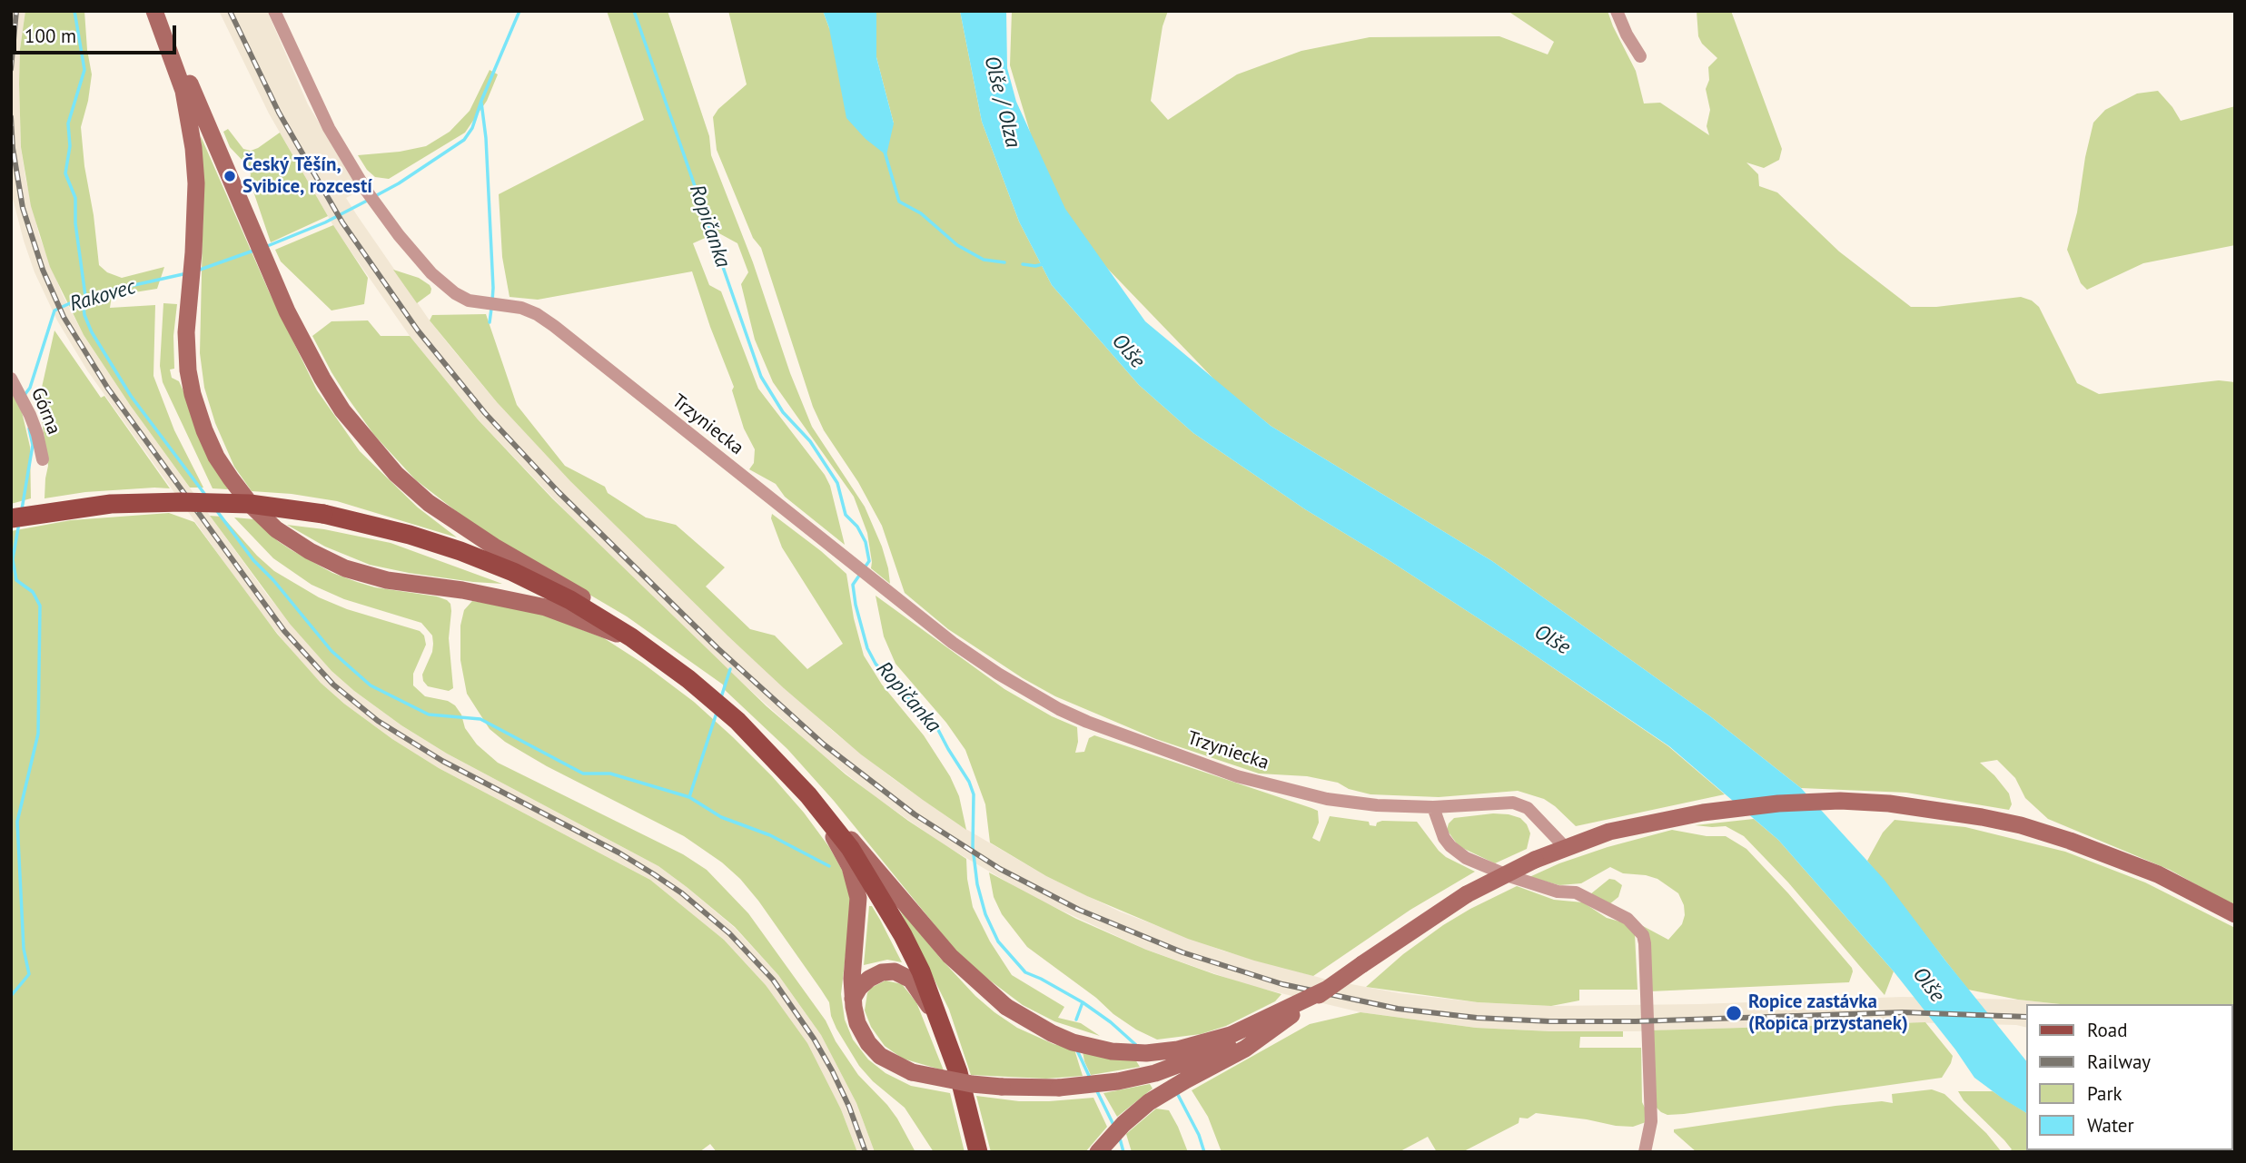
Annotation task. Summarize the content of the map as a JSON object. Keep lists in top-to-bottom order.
{
  "streets": {
    "street": ["Górna", "Trzyniecka"]
  },
  "water": [
    "Olše / Olza",
    "Ropičanka",
    "Rakovec",
    "Olše"
  ],
  "places": ["Český Těšín, Svibice, rozcestí", "Ropice zastávka (Ropica przystanek)"],
  "legend": [
    "Road",
    "Railway",
    "Park",
    "Water"
  ],
  "scale_bar": "100 m"
}
